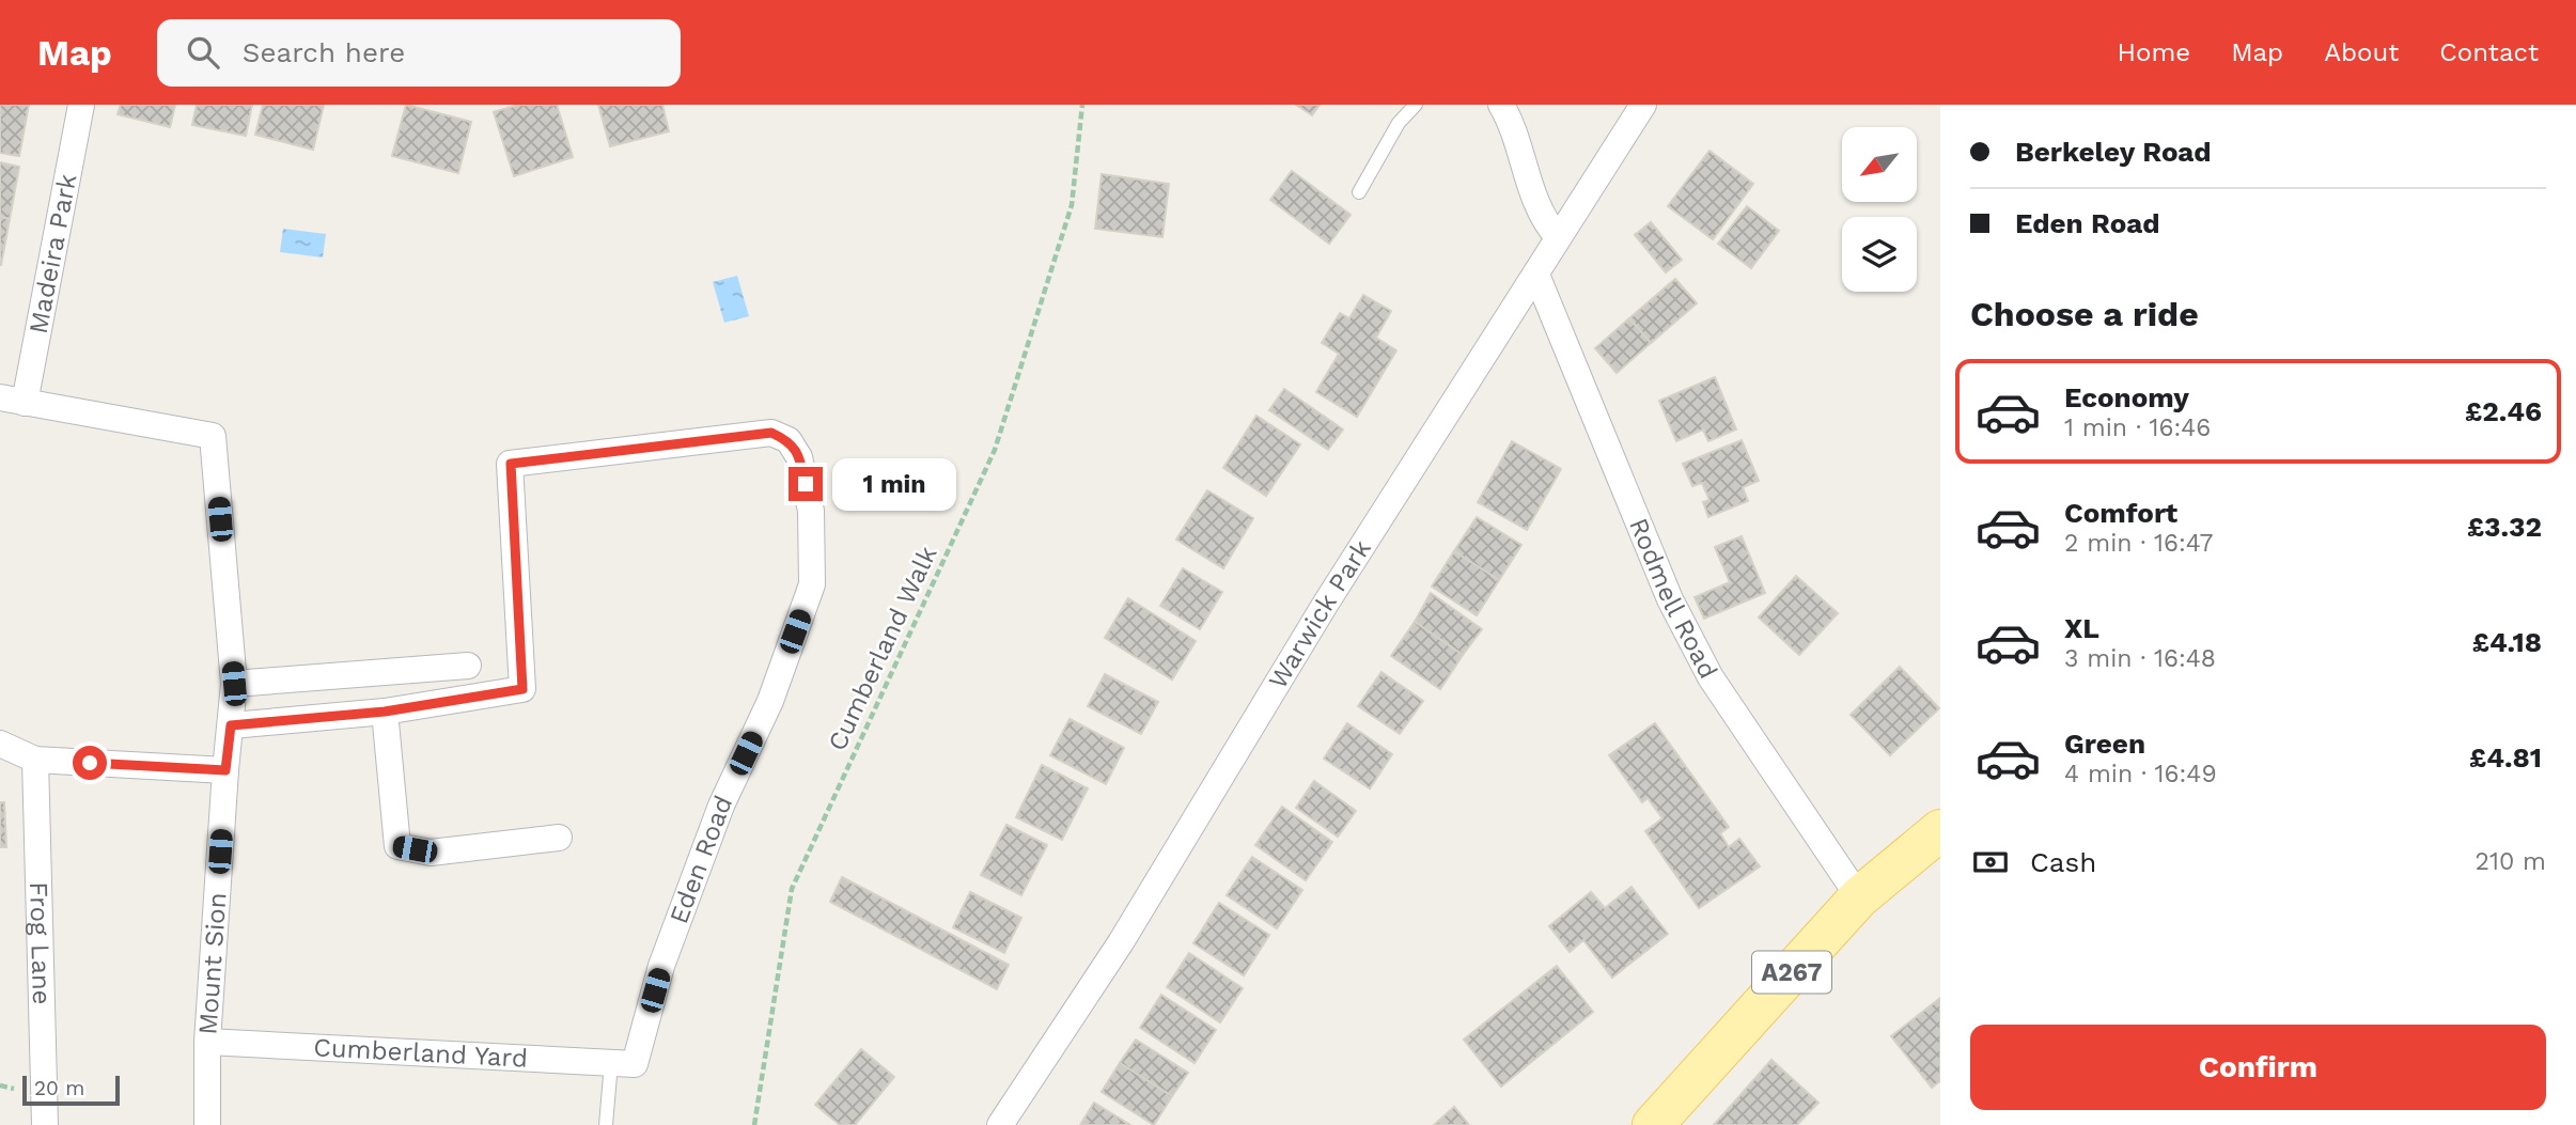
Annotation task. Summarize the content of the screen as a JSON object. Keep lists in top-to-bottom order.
{
  "streets": {
    "main road": ["A267"],
    "street": [
      "Madeira Park",
      "Rodmell Road",
      "Warwick Park",
      "Eden Road",
      "Frog Lane",
      "Mount Sion",
      "Cumberland Yard"
    ],
    "path": ["Cumberland Walk"]
  },
  "crossings": [
    ["Madeira Park", "Mount Sion"],
    ["Rodmell Road", "Warwick Park"],
    ["Rodmell Road", "A267"],
    ["Eden Road", "Mount Sion"],
    ["Eden Road", "Cumberland Yard"],
    ["Mount Sion", "Cumberland Yard"]
  ],
  "scale_bar": "20 m",
  "north": "bottom left",
  "page": {
    "header": "Map",
    "search": "Search here",
    "nav": [
      "Home",
      "Map",
      "About",
      "Contact"
    ],
    "banner": ["Berkeley Road", "Eden Road"],
    "heading": "Choose a ride",
    "list": [
      {
        "name": "Economy",
        "note": "1 min · 16:46",
        "value": "£2.46"
      },
      {
        "name": "Comfort",
        "note": "2 min · 16:47",
        "value": "£3.32"
      },
      {
        "name": "XL",
        "note": "3 min · 16:48",
        "value": "£4.18"
      },
      {
        "name": "Green",
        "note": "4 min · 16:49",
        "value": "£4.81"
      }
    ],
    "bubble": "1 min",
    "pay": ["Cash", "210 m"],
    "buttons": "Confirm",
    "scale": "20 m"
  }
}
